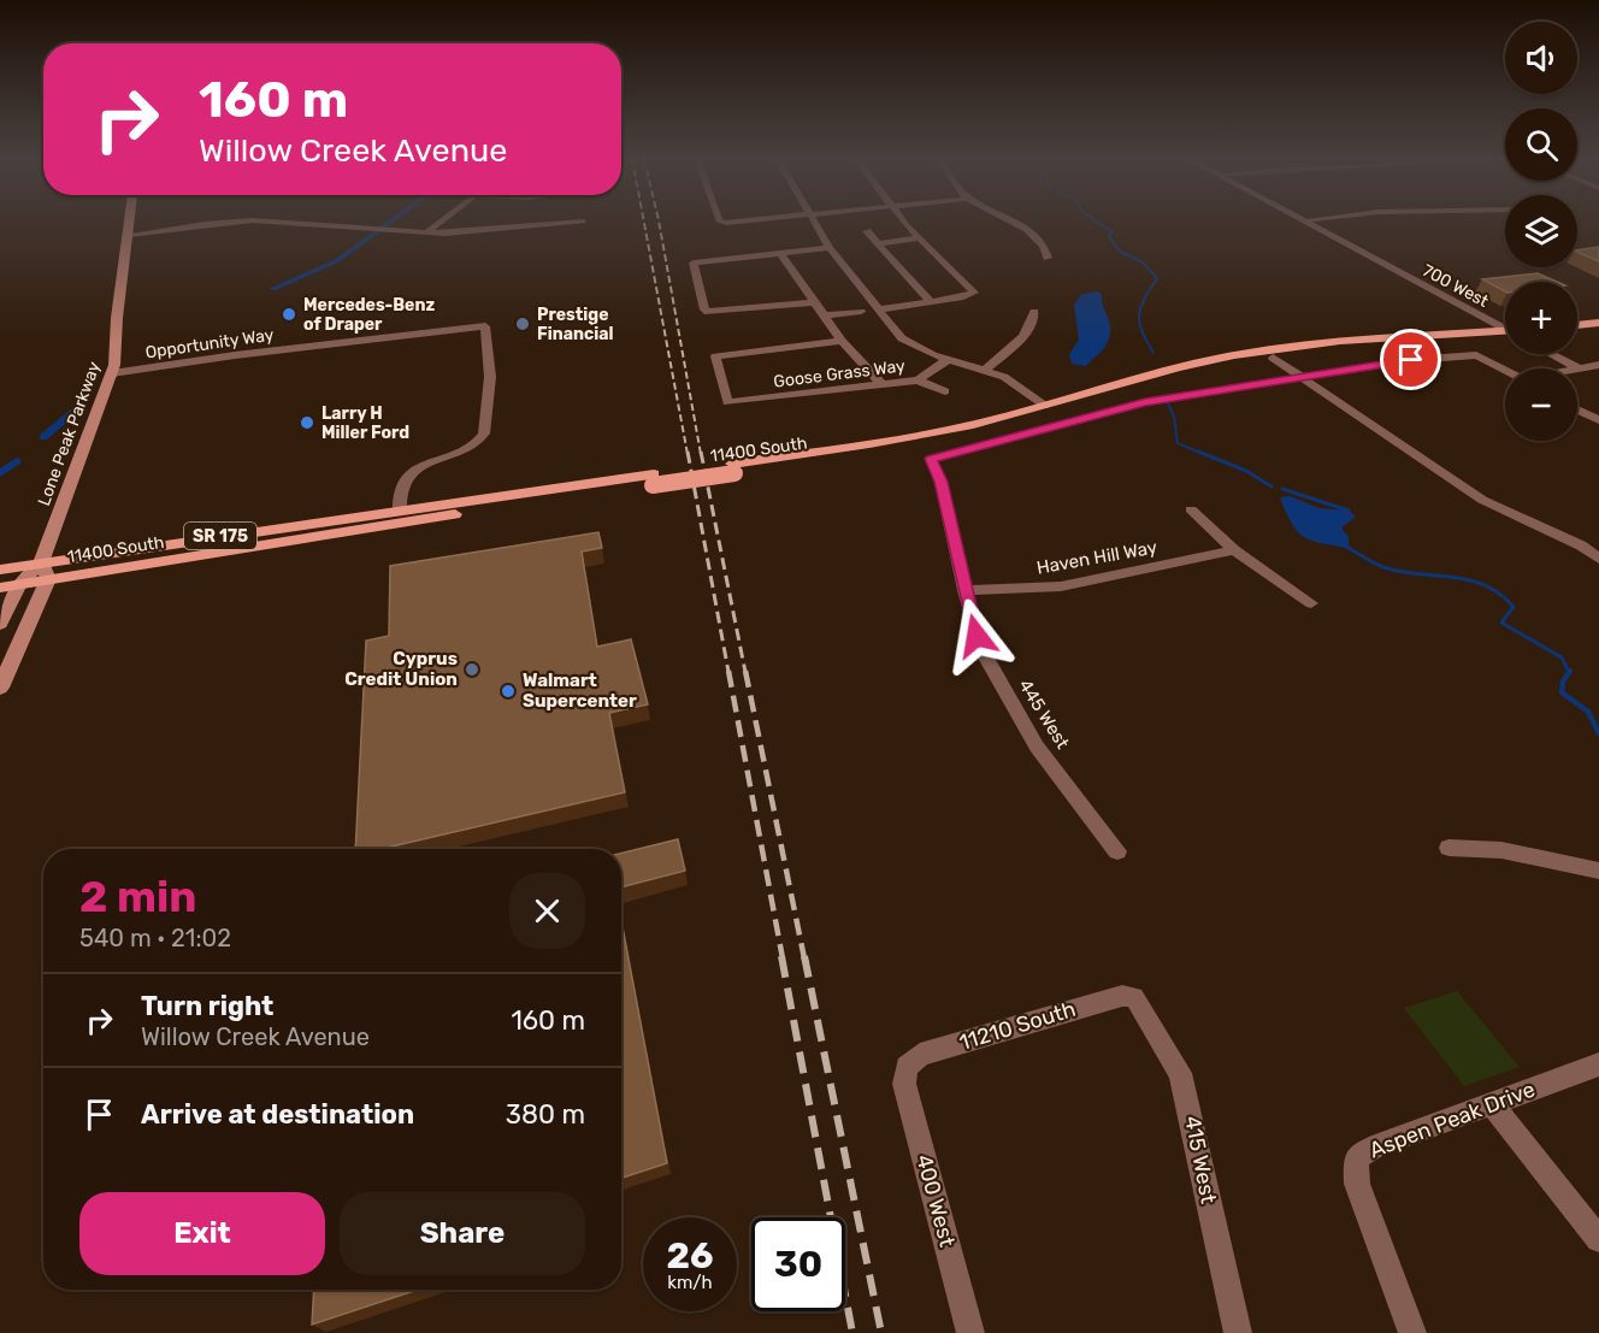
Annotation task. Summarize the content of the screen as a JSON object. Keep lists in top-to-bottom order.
{
  "streets": {
    "main road": ["Lone Peak Parkway", "11400 South", "SR 175"],
    "street": [
      "700 West",
      "Opportunity Way",
      "Goose Grass Way",
      "Haven Hill Way",
      "445 West",
      "11210 South",
      "Aspen Peak Drive",
      "415 West",
      "400 West"
    ]
  },
  "crossings": [
    ["Opportunity Way", "Lone Peak Parkway"],
    ["Opportunity Way", "11400 South"],
    ["Lone Peak Parkway", "11400 South"],
    ["Haven Hill Way", "445 West"],
    ["11210 South", "415 West"],
    ["11210 South", "400 West"]
  ],
  "places": [
    "Mercedes-Benz of Draper",
    "Prestige Financial",
    "Larry H Miller Ford",
    "Cyprus Credit Union",
    "Walmart Supercenter"
  ],
  "page": {
    "map_buttons": ["+", "−"],
    "turn": ["160 m", "Willow Creek Avenue"],
    "heading": ["2 min", "540 m · 21:02"],
    "list": [
      {
        "name": "Turn right",
        "note": "Willow Creek Avenue",
        "value": "160 m"
      },
      {
        "name": "Arrive at destination",
        "value": "380 m"
      }
    ],
    "buttons": ["Exit", "Share"],
    "speed": "26 km/h",
    "limit": "30"
  }
}
